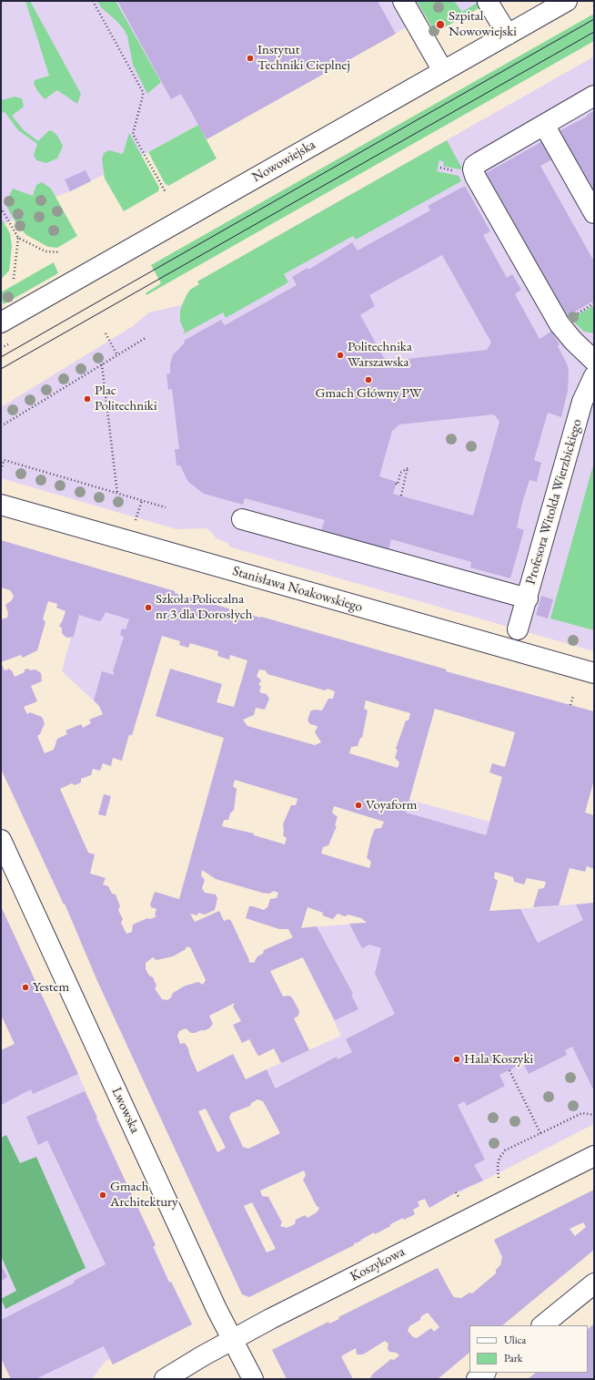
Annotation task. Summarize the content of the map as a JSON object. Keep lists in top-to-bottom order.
{
  "streets": {
    "street": [
      "Nowowiejska",
      "Profesora Witolda Wierzbickiego",
      "Stanisława Noakowskiego",
      "Lwowska",
      "Koszykowa"
    ]
  },
  "crossings": [
    ["Lwowska", "Koszykowa"]
  ],
  "places": [
    "Szpital Nowowiejski",
    "Instytut Techniki Cieplnej",
    "Politechnika Warszawska",
    "Gmach Główny PW",
    "Plac Politechniki",
    "Szkoła Policealna nr 3 dla Dorosłych",
    "Voyaform",
    "Yestem",
    "Hala Koszyki",
    "Gmach Architektury"
  ],
  "legend": ["Ulica", "Park"]
}
